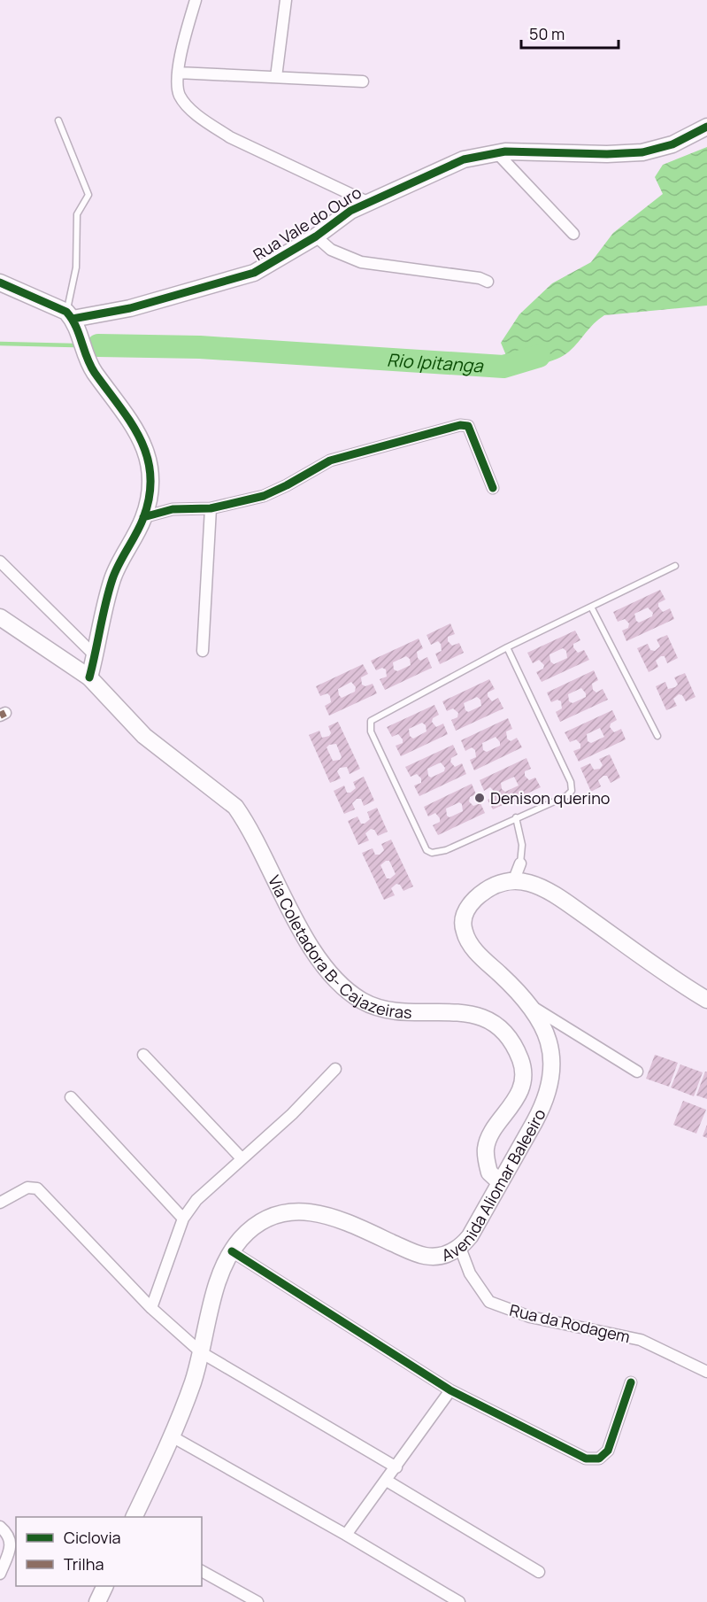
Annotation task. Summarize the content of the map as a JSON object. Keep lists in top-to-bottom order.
{
  "streets": {
    "main road": ["Rua Vale do Ouro", "Via Coletadora B- Cajazeiras", "Avenida Aliomar Baleeiro"],
    "street": ["Rua da Rodagem"]
  },
  "crossings": [
    ["Via Coletadora B- Cajazeiras", "Avenida Aliomar Baleeiro"],
    ["Avenida Aliomar Baleeiro", "Rua da Rodagem"]
  ],
  "water": ["Rio Ipitanga"],
  "places": ["Denison querino"],
  "legend": ["Ciclovia", "Trilha"],
  "scale_bar": "50 m"
}
